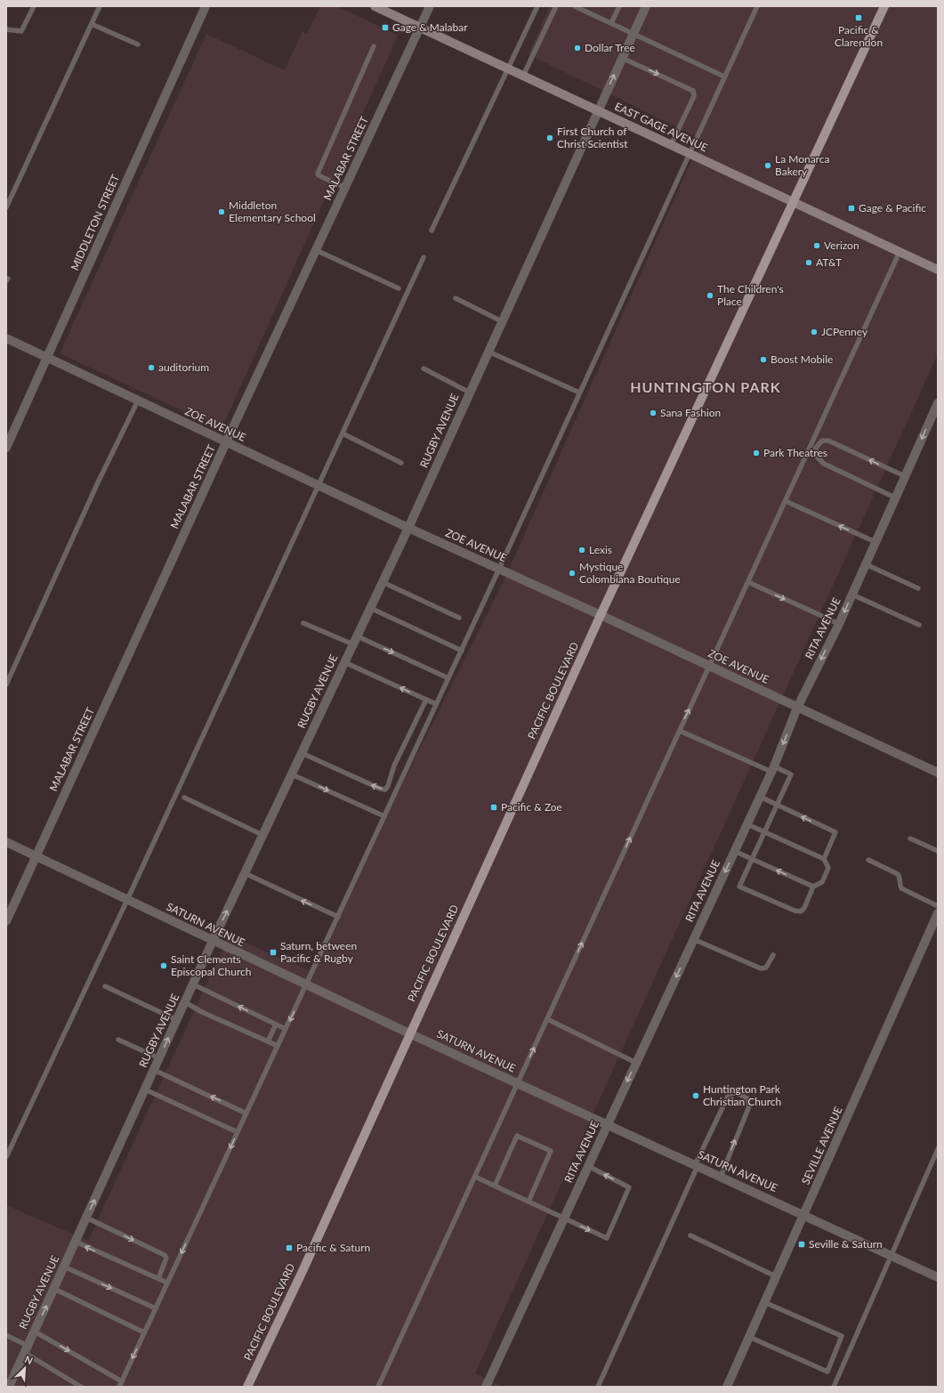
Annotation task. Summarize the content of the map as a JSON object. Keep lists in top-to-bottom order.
{
  "streets": {
    "main road": ["EAST GAGE AVENUE", "PACIFIC BOULEVARD"],
    "street": [
      "MALABAR STREET",
      "MIDDLETON STREET",
      "ZOE AVENUE",
      "RUGBY AVENUE",
      "RITA AVENUE",
      "SATURN AVENUE",
      "SEVILLE AVENUE"
    ]
  },
  "crossings": [
    ["EAST GAGE AVENUE", "MALABAR STREET"],
    ["EAST GAGE AVENUE", "RUGBY AVENUE"],
    ["EAST GAGE AVENUE", "PACIFIC BOULEVARD"],
    ["MALABAR STREET", "ZOE AVENUE"],
    ["MALABAR STREET", "SATURN AVENUE"],
    ["MIDDLETON STREET", "ZOE AVENUE"],
    ["ZOE AVENUE", "RUGBY AVENUE"],
    ["ZOE AVENUE", "RITA AVENUE"],
    ["ZOE AVENUE", "PACIFIC BOULEVARD"],
    ["RUGBY AVENUE", "SATURN AVENUE"],
    ["RITA AVENUE", "SATURN AVENUE"],
    ["PACIFIC BOULEVARD", "SATURN AVENUE"],
    ["SATURN AVENUE", "SEVILLE AVENUE"]
  ],
  "one_way": ["RITA AVENUE"],
  "districts": ["HUNTINGTON PARK"],
  "places": {
    "transit": [
      "Pacific & Clarendon",
      "Gage & Malabar",
      "Gage & Pacific",
      "Pacific & Zoe",
      "Saturn, between Pacific & Rugby",
      "Seville & Saturn",
      "Pacific & Saturn"
    ],
    "other": [
      "Dollar Tree",
      "First Church of Christ Scientist",
      "La Monarca Bakery",
      "Middleton Elementary School",
      "Verizon",
      "AT&T",
      "The Children's Place",
      "JCPenney",
      "Boost Mobile",
      "auditorium",
      "Sana Fashion",
      "Park Theatres",
      "Lexis",
      "Mystique Colombiana Boutique",
      "Saint Clements Episcopal Church",
      "Huntington Park Christian Church"
    ]
  },
  "north": "top right"
}
